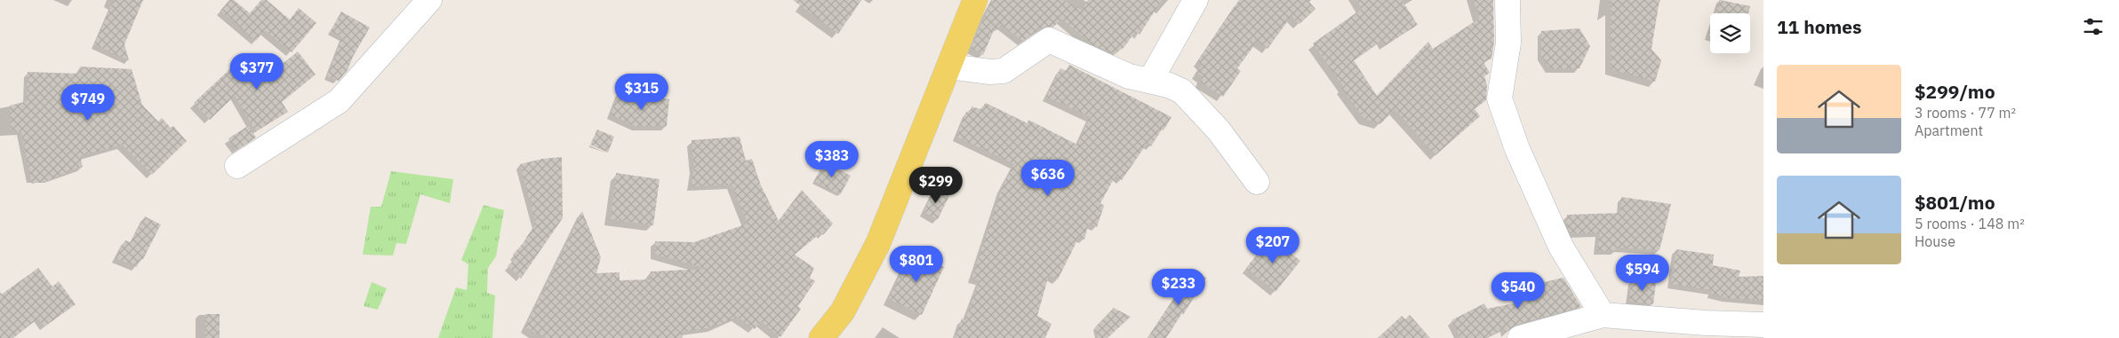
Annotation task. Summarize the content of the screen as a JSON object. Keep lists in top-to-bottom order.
{
  "page": {
    "heading": "11 homes",
    "price": [
      "$377",
      "$315",
      "$749",
      "$383",
      "$636",
      "$299",
      "$207",
      "$801",
      "$594",
      "$233",
      "$540"
    ],
    "list": [
      {
        "name": "$299/mo",
        "note": "3 rooms · 77 m² · Apartment"
      },
      {
        "name": "$801/mo",
        "note": "5 rooms · 148 m² · House"
      }
    ]
  }
}
